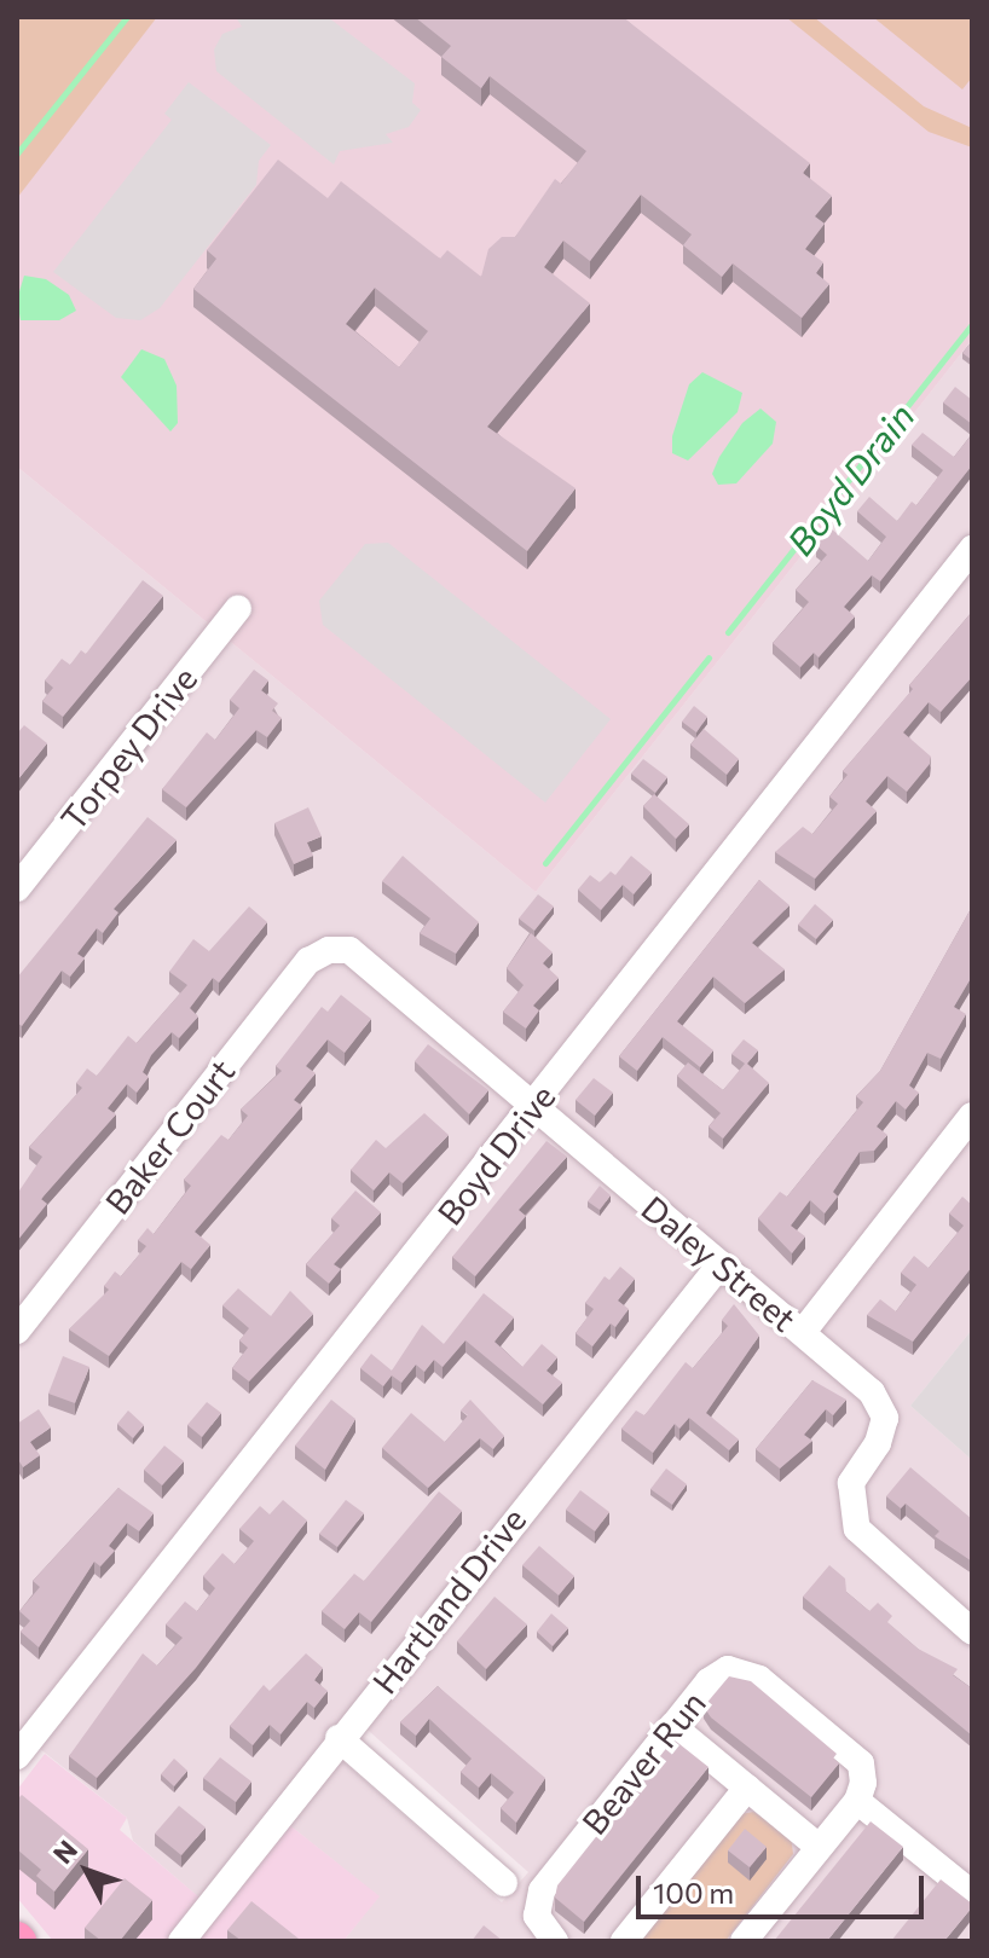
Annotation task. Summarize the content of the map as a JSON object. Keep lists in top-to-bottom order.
{
  "streets": {
    "street": [
      "Torpey Drive",
      "Baker Court",
      "Boyd Drive",
      "Daley Street",
      "Hartland Drive",
      "Beaver Run"
    ]
  },
  "crossings": [
    ["Baker Court", "Daley Street"],
    ["Boyd Drive", "Daley Street"],
    ["Daley Street", "Hartland Drive"]
  ],
  "water": ["Boyd Drain"],
  "scale_bar": "100 m",
  "north": "top left"
}
